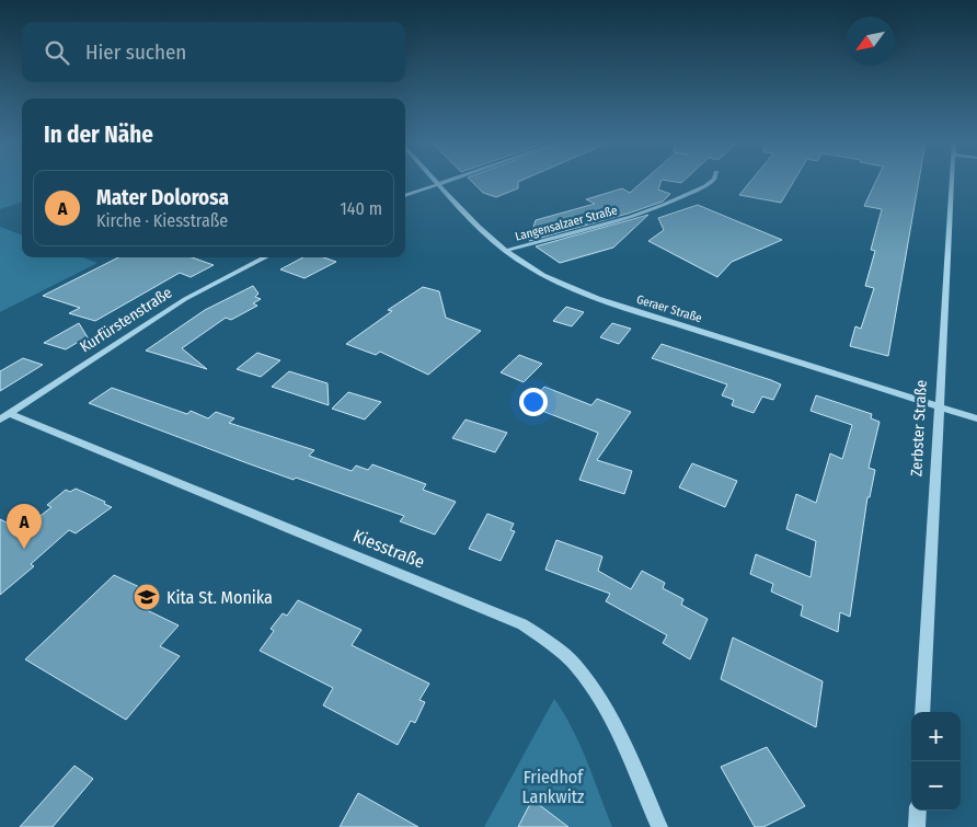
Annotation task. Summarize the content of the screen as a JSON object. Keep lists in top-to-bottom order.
{
  "streets": {
    "street": [
      "Langensalzaer Straße",
      "Geraer Straße",
      "Kurfürstenstraße",
      "Zerbster Straße",
      "Kiesstraße"
    ]
  },
  "crossings": [
    ["Langensalzaer Straße", "Geraer Straße"],
    ["Geraer Straße", "Zerbster Straße"],
    ["Kurfürstenstraße", "Kiesstraße"]
  ],
  "parks": ["Friedhof Lankwitz"],
  "places": {
    "school or university": ["Kita St. Monika"]
  },
  "north": "bottom left",
  "page": {
    "search": "Hier suchen",
    "heading": "In der Nähe",
    "list": [
      {
        "mark": "A",
        "name": "Mater Dolorosa",
        "note": "Kirche · Kiesstraße",
        "value": "140 m"
      }
    ],
    "pins": "A",
    "map_buttons": ["+", "−"]
  }
}
